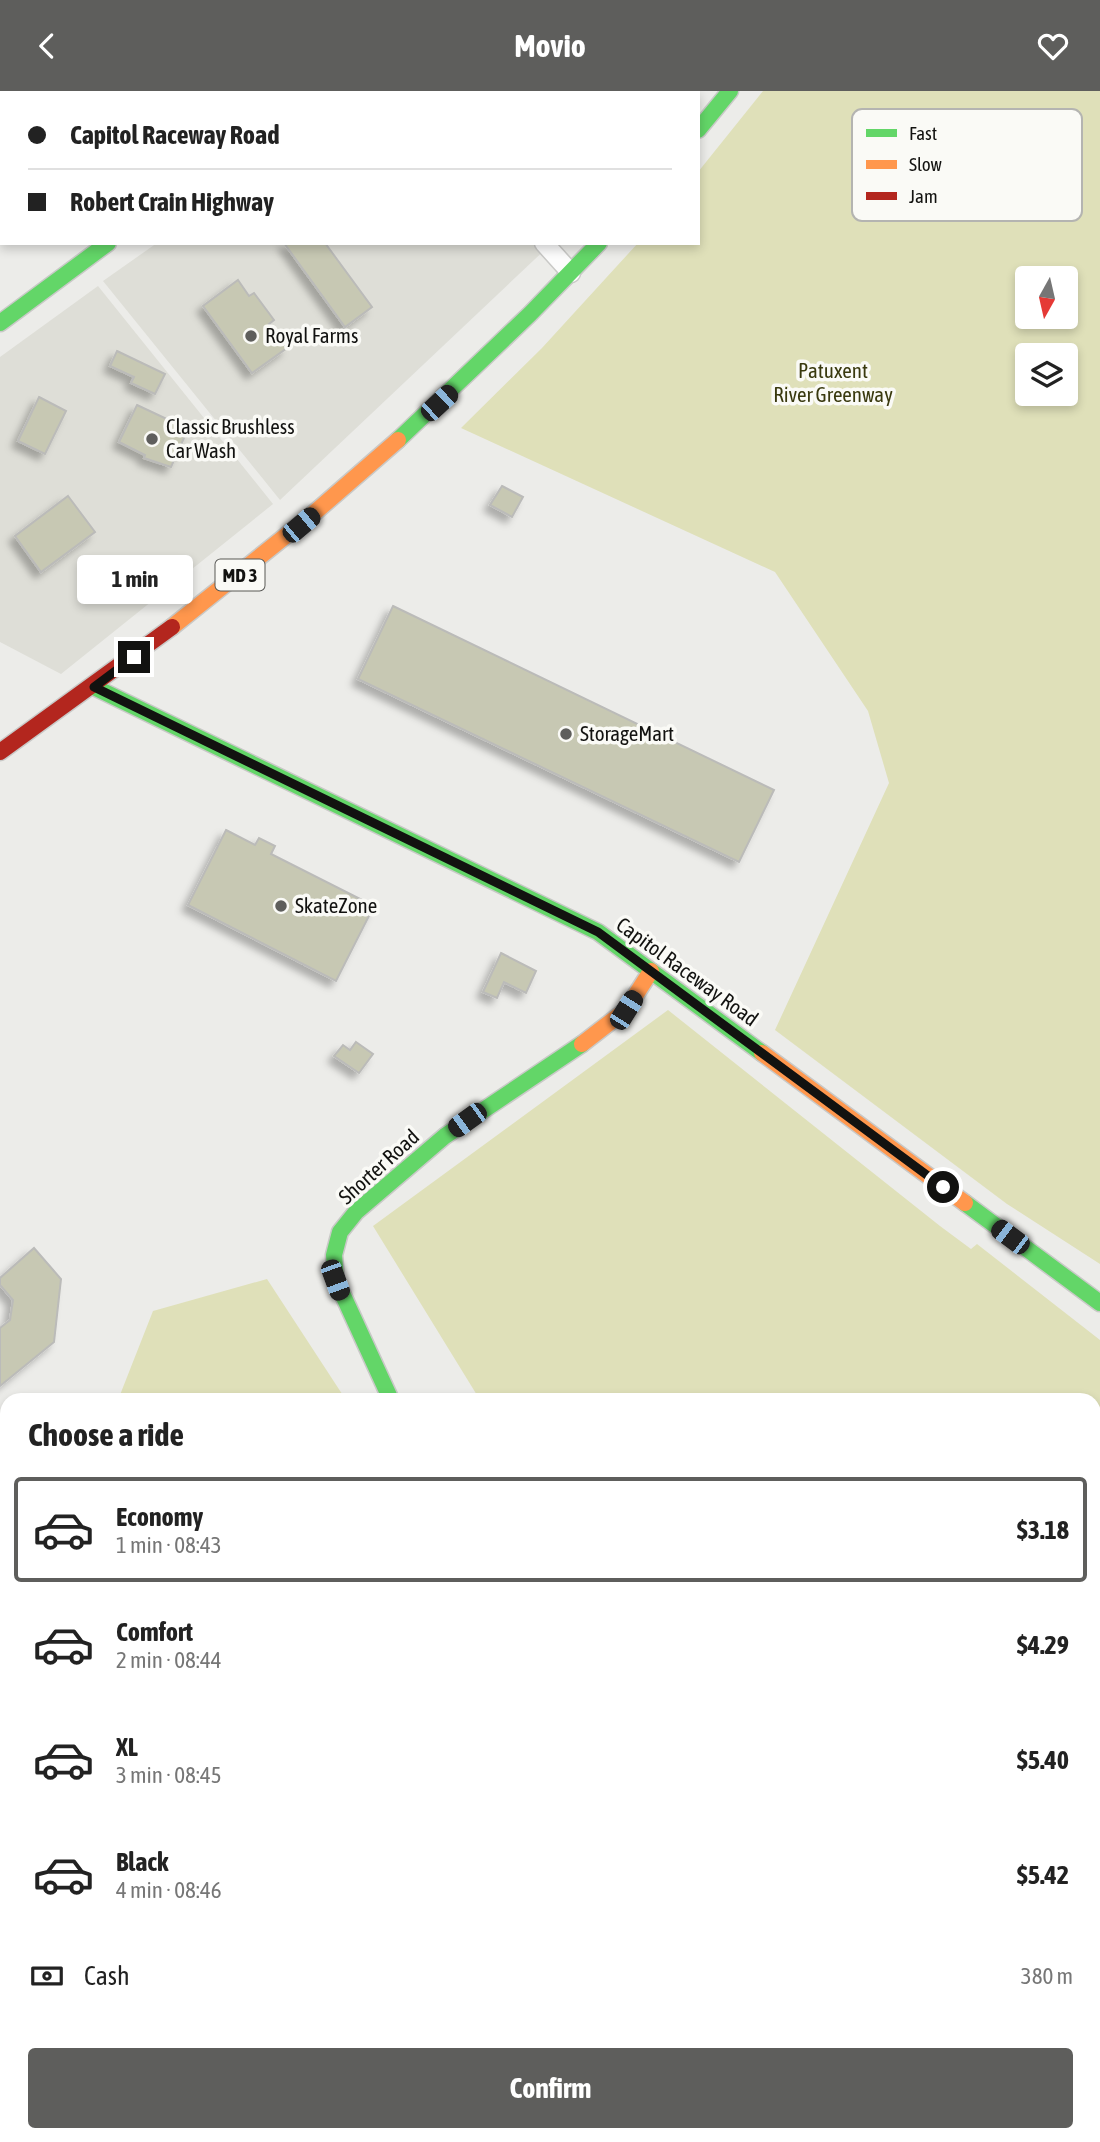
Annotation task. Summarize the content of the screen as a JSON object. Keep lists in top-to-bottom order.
{
  "streets": {
    "main road": ["MD 3", "Capitol Raceway Road", "Shorter Road"]
  },
  "crossings": [
    ["MD 3", "Capitol Raceway Road"],
    ["Capitol Raceway Road", "Shorter Road"]
  ],
  "parks": ["Patuxent River Greenway"],
  "places": [
    "Royal Farms",
    "Classic Brushless Car Wash",
    "StorageMart",
    "SkateZone"
  ],
  "legend": ["Fast", "Slow", "Jam"],
  "north": "bottom",
  "page": {
    "header": "Movio",
    "banner": ["Capitol Raceway Road", "Robert Crain Highway"],
    "bubble": "1 min",
    "heading": "Choose a ride",
    "list": [
      {
        "name": "Economy",
        "note": "1 min · 08:43",
        "value": "$3.18"
      },
      {
        "name": "Comfort",
        "note": "2 min · 08:44",
        "value": "$4.29"
      },
      {
        "name": "XL",
        "note": "3 min · 08:45",
        "value": "$5.40"
      },
      {
        "name": "Black",
        "note": "4 min · 08:46",
        "value": "$5.42"
      }
    ],
    "pay": ["Cash", "380 m"],
    "buttons": "Confirm"
  }
}
